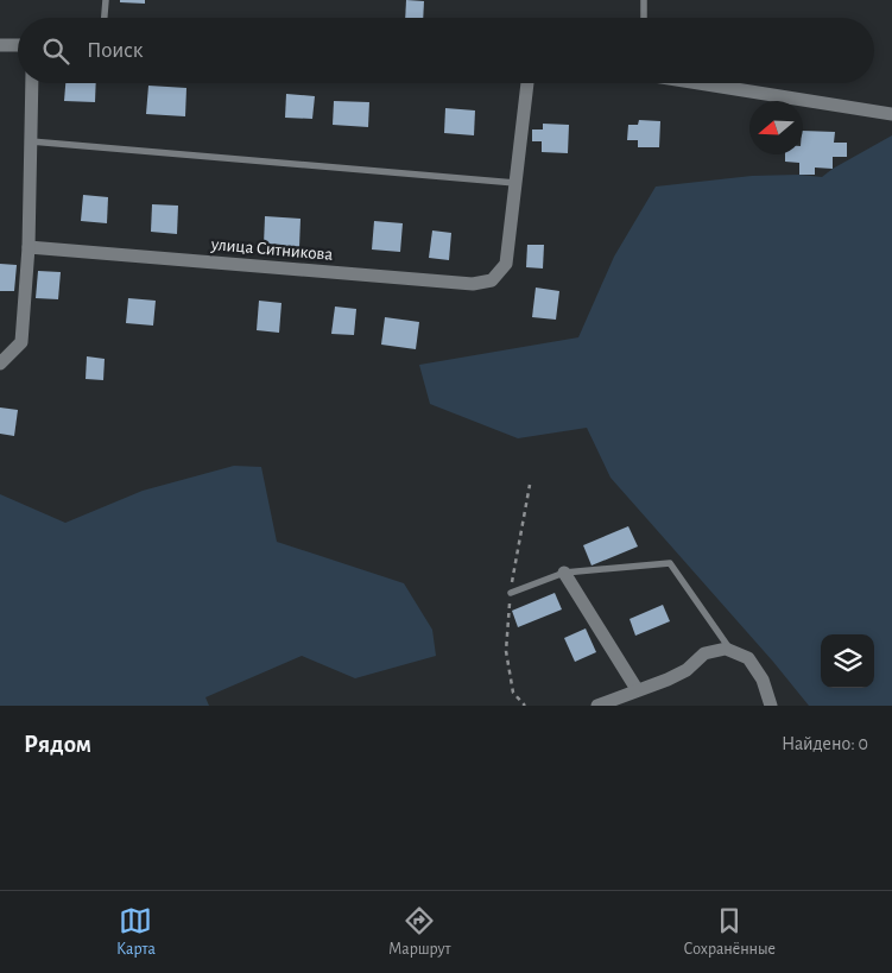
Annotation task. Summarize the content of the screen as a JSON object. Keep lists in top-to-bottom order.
{
  "streets": {
    "street": ["улица Ситникова"]
  },
  "north": "left",
  "page": {
    "search": "Поиск",
    "heading": ["Рядом", "Найдено: 0"],
    "nav": ["Карта", "Маршрут", "Сохранённые"]
  }
}
